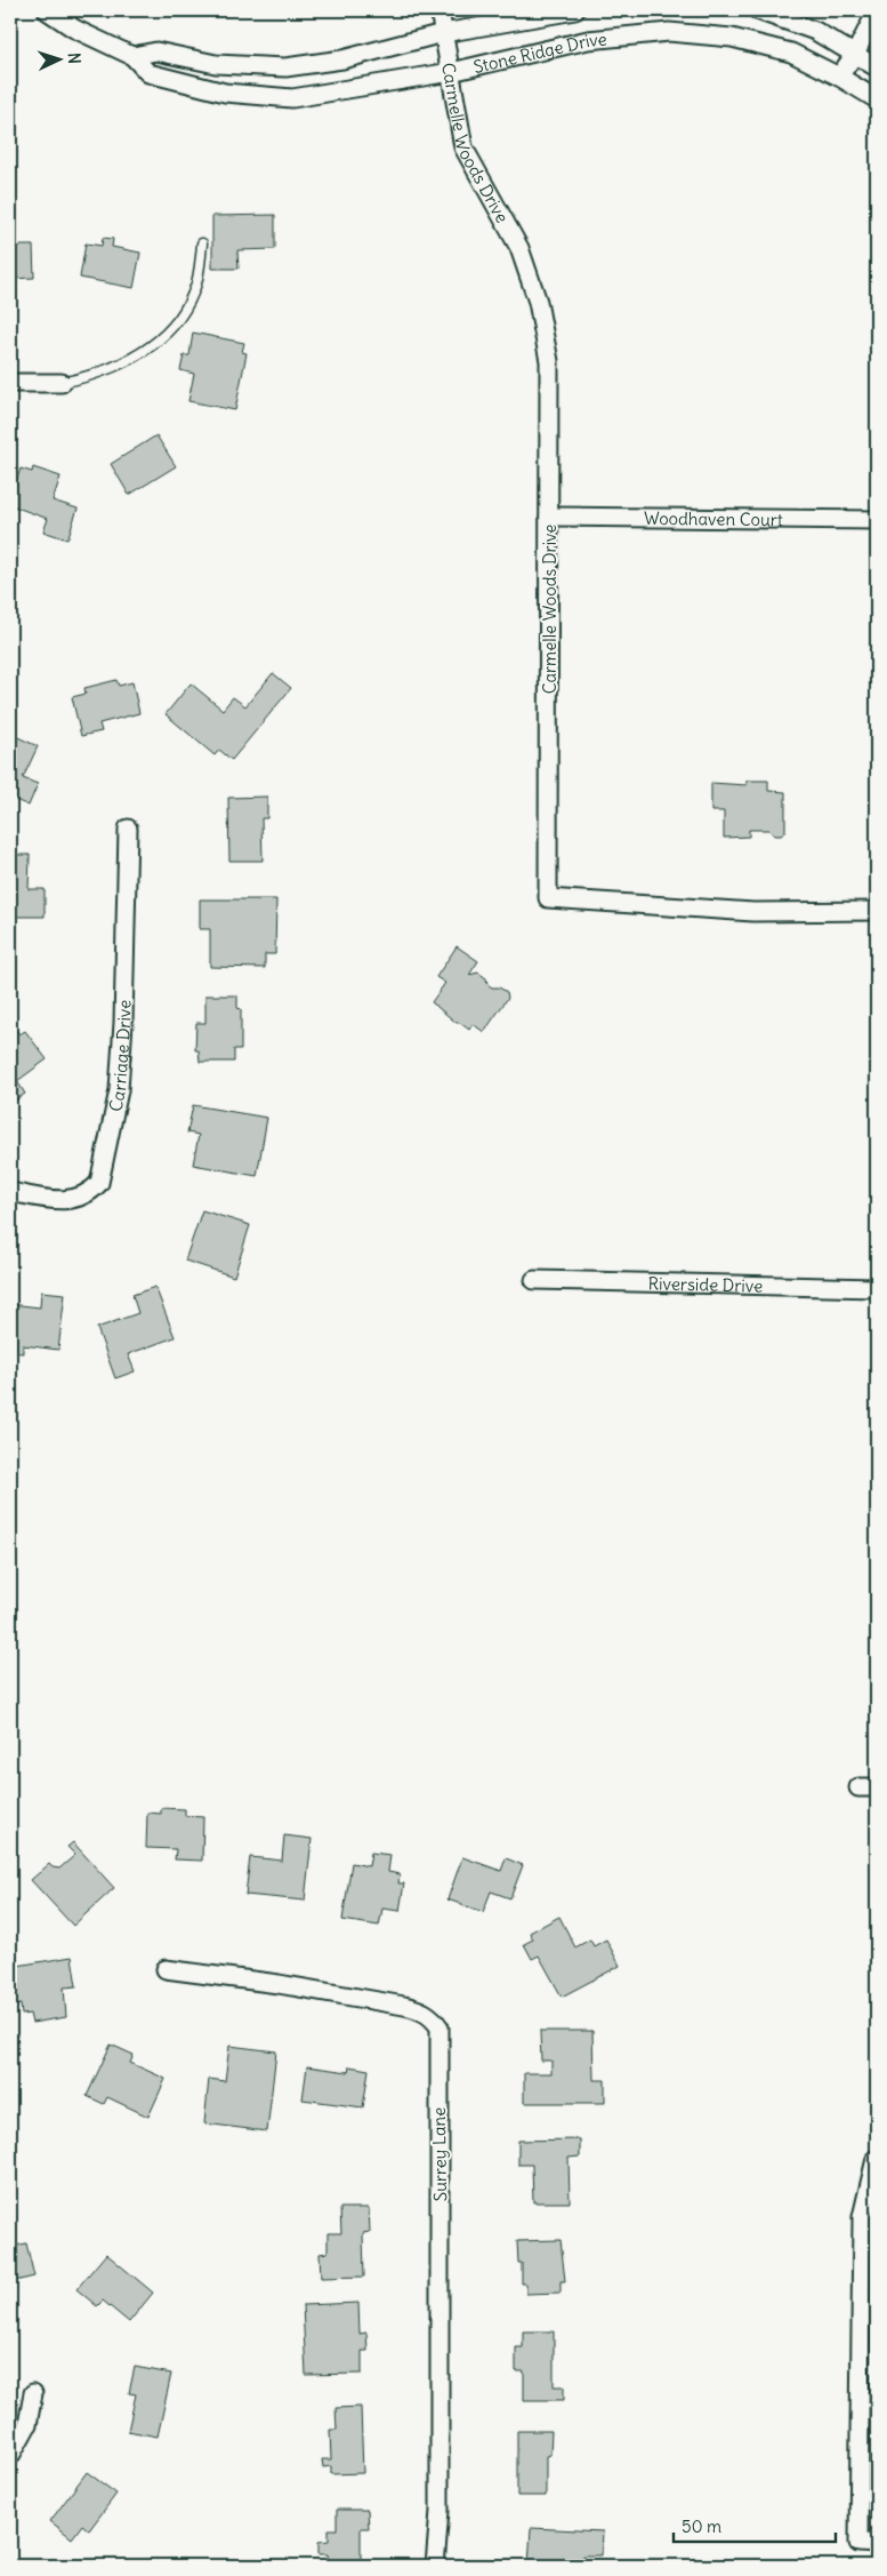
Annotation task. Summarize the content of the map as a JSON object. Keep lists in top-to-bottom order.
{
  "streets": {
    "street": [
      "Stone Ridge Drive",
      "Carmelle Woods Drive",
      "Woodhaven Court",
      "Carriage Drive",
      "Riverside Drive",
      "Surrey Lane"
    ]
  },
  "crossings": [
    ["Stone Ridge Drive", "Carmelle Woods Drive"],
    ["Carmelle Woods Drive", "Woodhaven Court"]
  ],
  "scale_bar": "50 m",
  "north": "right"
}
